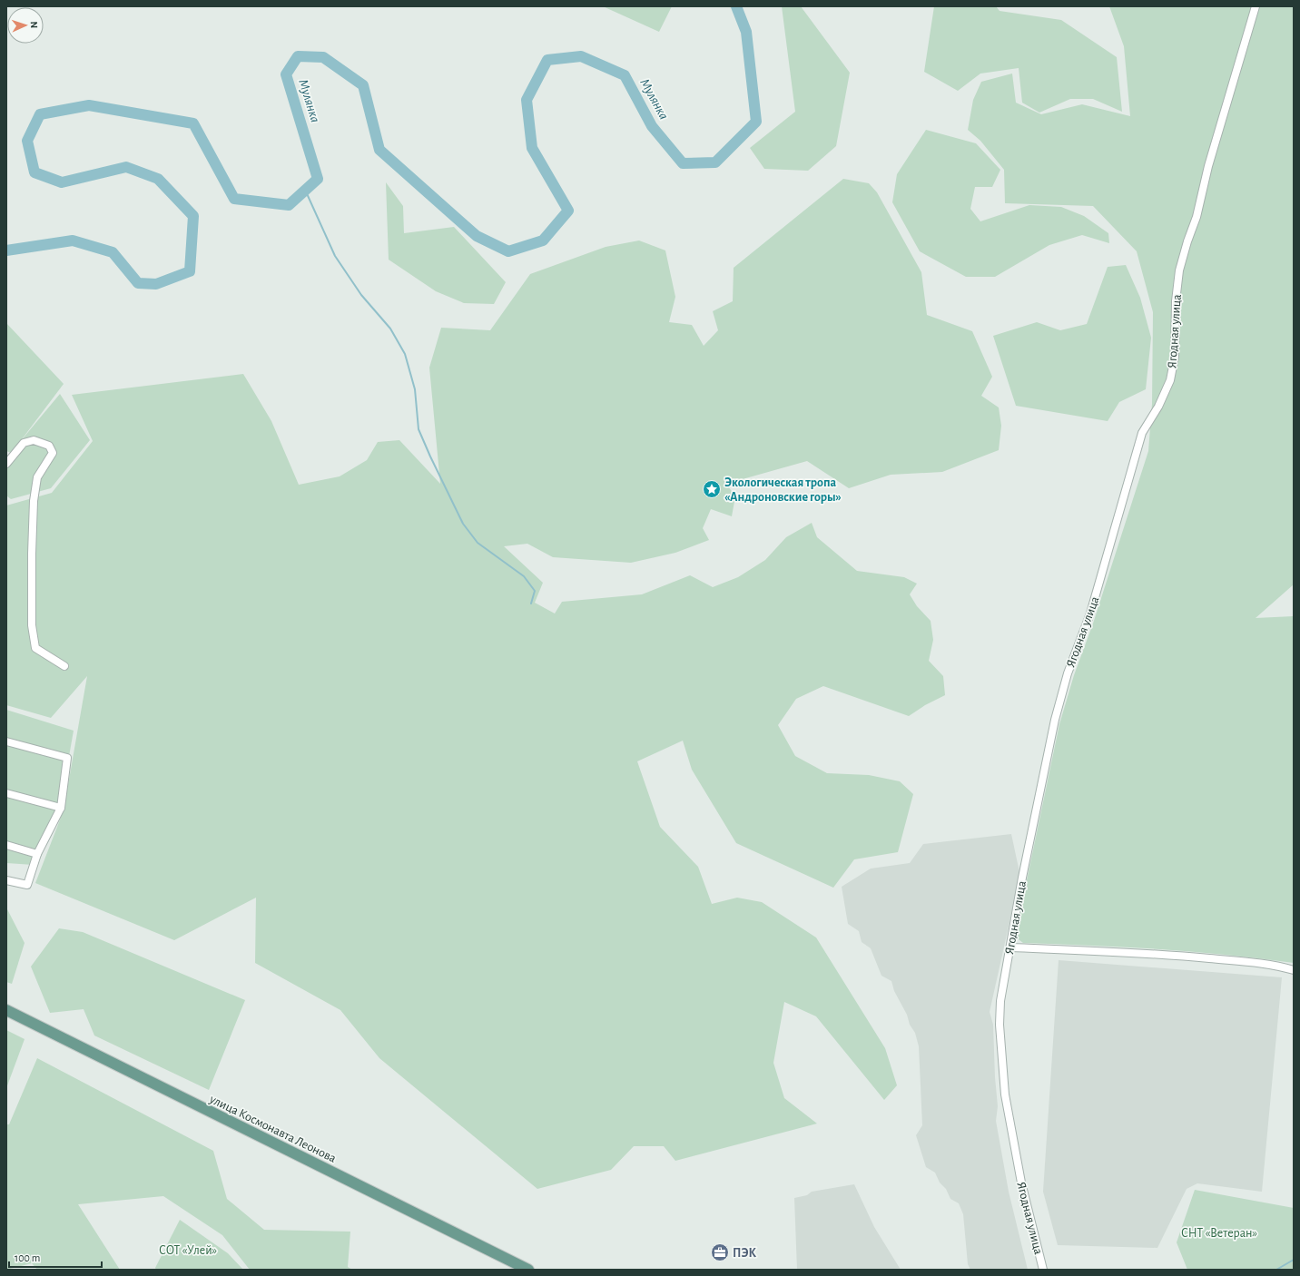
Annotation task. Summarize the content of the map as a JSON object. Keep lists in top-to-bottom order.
{
  "streets": {
    "main road": ["улица Космонавта Леонова"],
    "street": ["Ягодная улица"]
  },
  "water": ["Мулянка"],
  "parks": ["СНТ «Ветеран»", "СОТ «Улей»"],
  "places": {
    "place": ["Экологическая тропа «Андроновские горы»"],
    "office": ["ПЭК"]
  },
  "scale_bar": "100 m",
  "north": "right"
}
